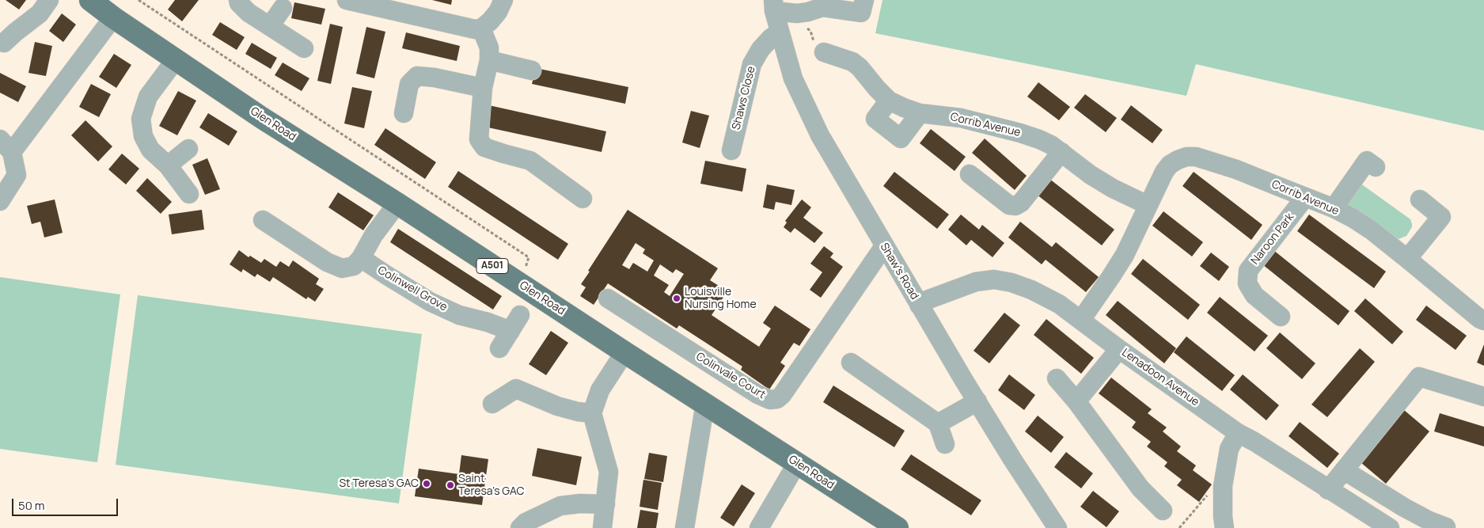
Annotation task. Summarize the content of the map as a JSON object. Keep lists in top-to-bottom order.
{
  "streets": {
    "main road": ["Glen Road", "A501"],
    "street": [
      "Shaws Close",
      "Corrib Avenue",
      "Naroon Park",
      "Shaw's Road",
      "Colinwell Grove",
      "Colinvale Court",
      "Lenadoon Avenue"
    ]
  },
  "crossings": [
    ["Shaws Close", "Shaw's Road"],
    ["Corrib Avenue", "Naroon Park"],
    ["Corrib Avenue", "Lenadoon Avenue"],
    ["Shaw's Road", "Colinvale Court"],
    ["Shaw's Road", "Lenadoon Avenue"]
  ],
  "places": ["Louisville Nursing Home", "St Teresa's GAC", "Saint Teresa's GAC"],
  "scale_bar": "50 m"
}
